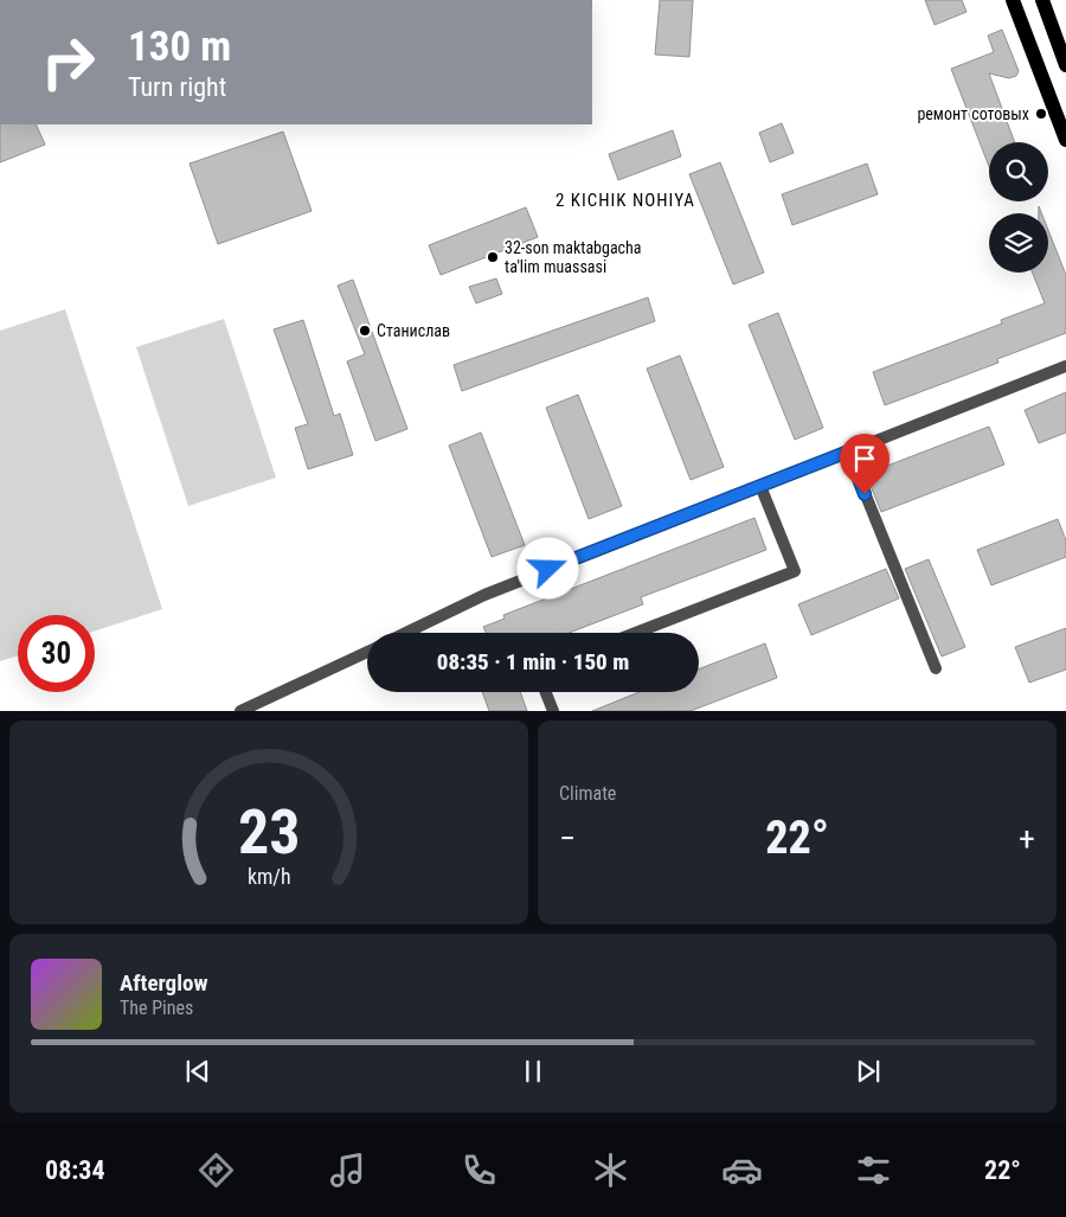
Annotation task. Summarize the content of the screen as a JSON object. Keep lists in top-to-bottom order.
{
  "districts": ["2 KICHIK NOHIYA"],
  "places": ["ремонт сотовых", "32-son maktabgacha ta'lim muassasi", "Станислав"],
  "page": {
    "turn": ["130 m", "Turn right"],
    "limit": "30",
    "trip": "08:35 · 1 min · 150 m",
    "tile": "Climate",
    "heat": ["−", "22°", "+"],
    "song": ["Afterglow", "The Pines"],
    "tabs": ["08:34", "22°"],
    "gauge": ["23", "km/h"]
  }
}
